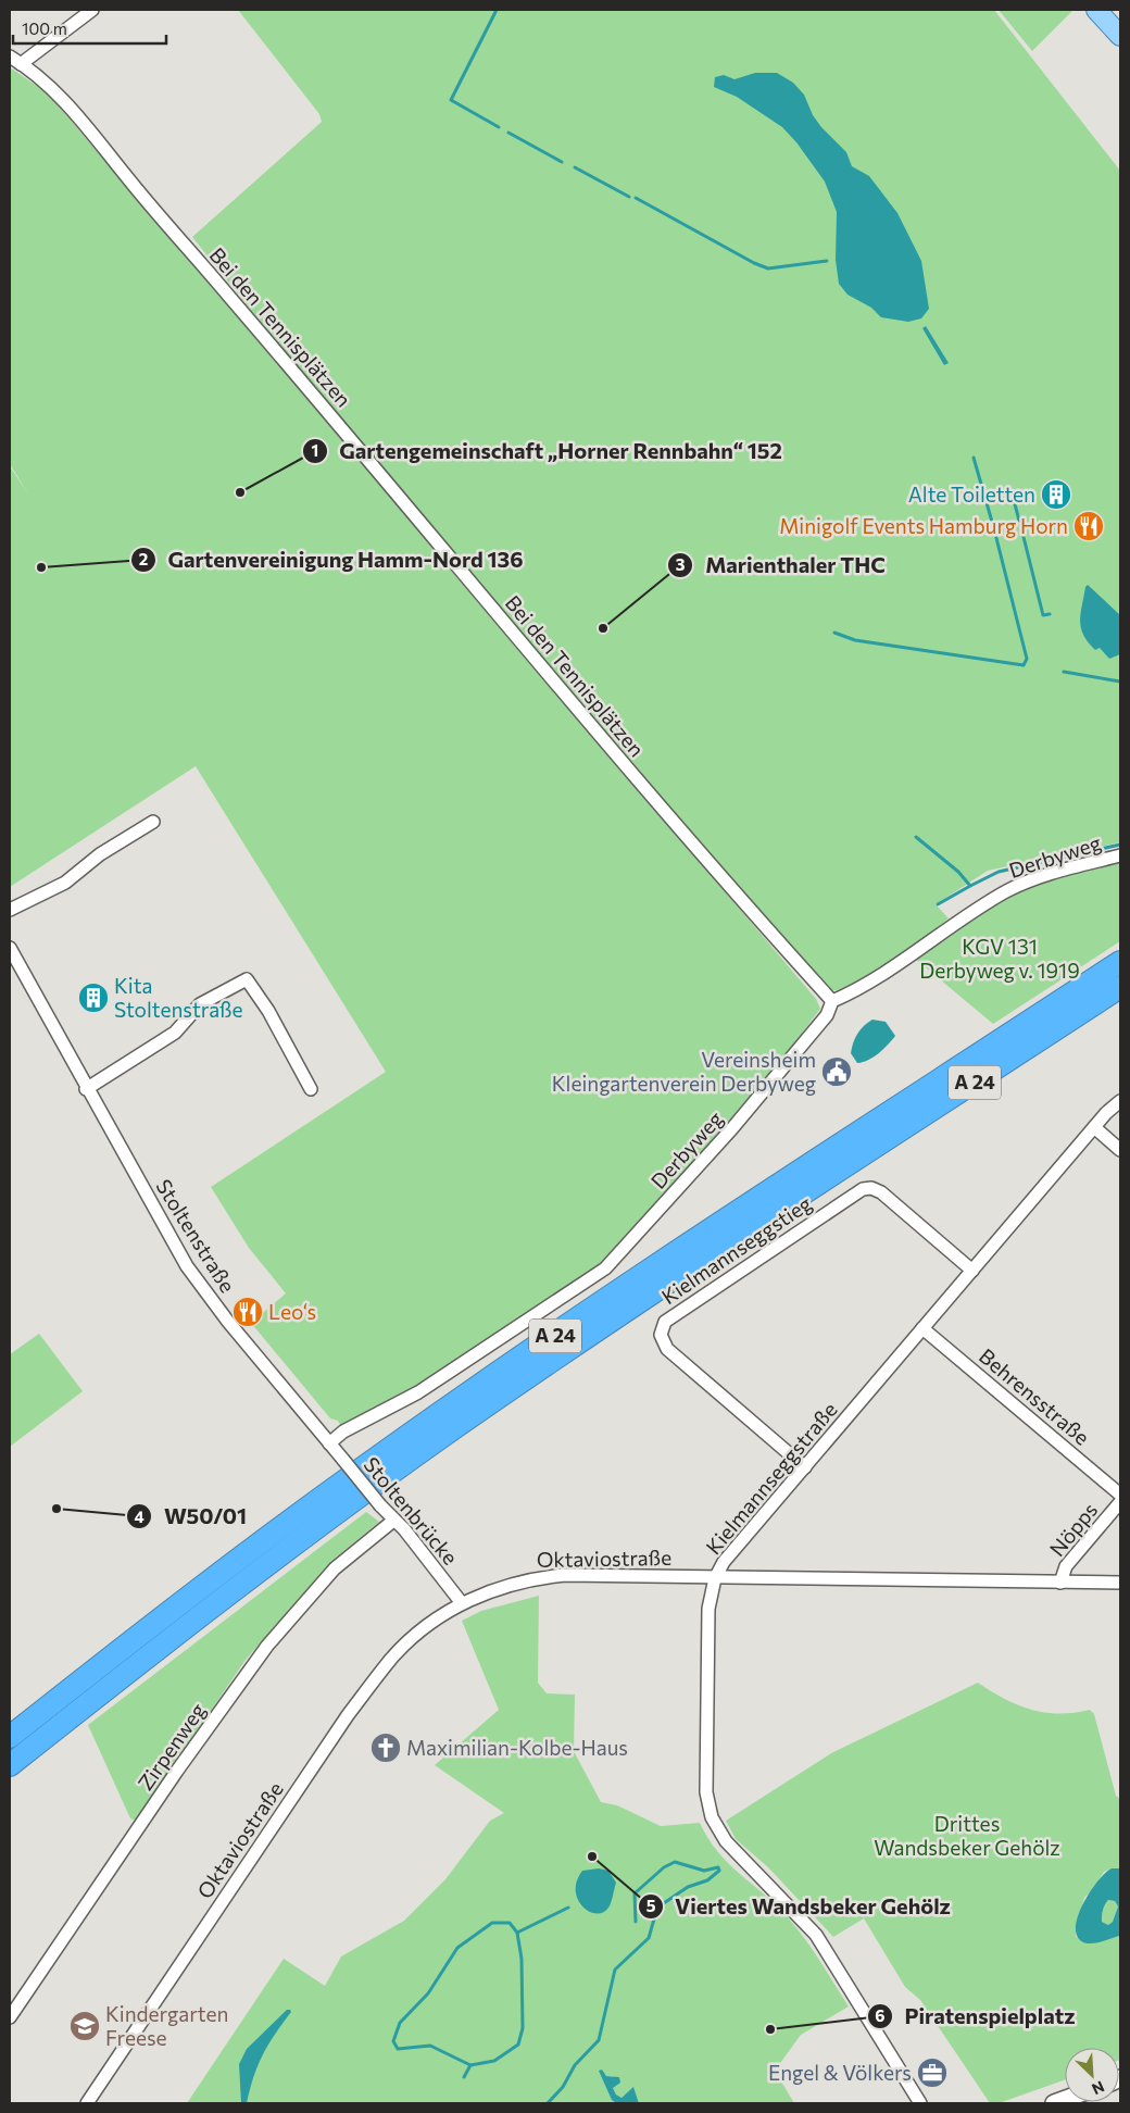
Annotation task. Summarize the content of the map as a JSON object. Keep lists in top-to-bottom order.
{
  "streets": {
    "highway": ["A 24"],
    "street": [
      "Bei den Tennisplätzen",
      "Derbyweg",
      "Stoltenstraße",
      "Kielmannseggstieg",
      "Behrensstraße",
      "Kielmannseggstraße",
      "Stoltenbrücke",
      "Nöpps",
      "Oktaviostraße",
      "Zirpenweg"
    ]
  },
  "crossings": [
    ["Bei den Tennisplätzen", "Derbyweg"],
    ["Derbyweg", "Stoltenstraße"],
    ["Derbyweg", "Stoltenbrücke"],
    ["Stoltenstraße", "Stoltenbrücke"],
    ["Kielmannseggstieg", "Kielmannseggstraße"],
    ["Behrensstraße", "Kielmannseggstraße"],
    ["Kielmannseggstraße", "Oktaviostraße"],
    ["Stoltenbrücke", "Oktaviostraße"],
    ["Stoltenbrücke", "Zirpenweg"],
    ["Nöpps", "Oktaviostraße"]
  ],
  "parks": ["KGV 131 Derbyweg v. 1919", "Drittes Wandsbeker Gehölz"],
  "places": {
    "other": [
      "Gartengemeinschaft „Horner Rennbahn“ 152",
      "Gartenvereinigung Hamm-Nord 136",
      "Marienthaler THC",
      "W50/01",
      "Viertes Wandsbeker Gehölz",
      "Piratenspielplatz"
    ],
    "building": ["Alte Toiletten", "Kita Stoltenstraße"],
    "restaurant": ["Minigolf Events Hamburg Horn", "Leo‘s"],
    "public building": ["Vereinsheim Kleingartenverein Derbyweg"],
    "church": ["Maximilian-Kolbe-Haus"],
    "school or university": ["Kindergarten Freese"],
    "office": ["Engel & Völkers"]
  },
  "scale_bar": "100 m",
  "north": "bottom right"
}
